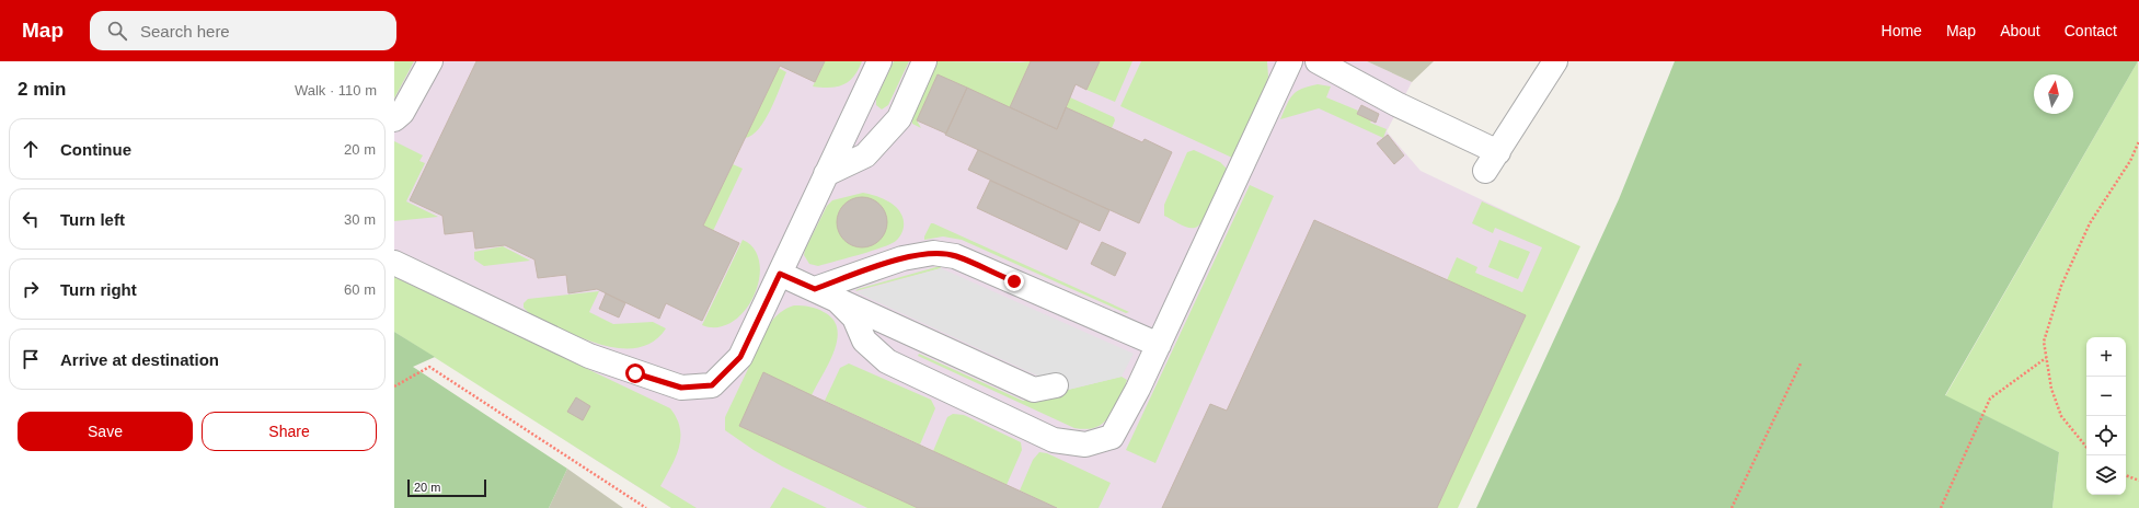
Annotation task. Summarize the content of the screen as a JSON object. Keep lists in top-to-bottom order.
{
  "scale_bar": "20 m",
  "north": "top",
  "page": {
    "header": "Map",
    "search": "Search here",
    "nav": [
      "Home",
      "Map",
      "About",
      "Contact"
    ],
    "heading": ["2 min", "Walk · 110 m"],
    "list": [
      ["Continue", "20 m"],
      ["Turn left", "30 m"],
      ["Turn right", "60 m"],
      "Arrive at destination"
    ],
    "map_buttons": ["+", "−"],
    "buttons": ["Save", "Share"],
    "scale": "20 m"
  }
}
